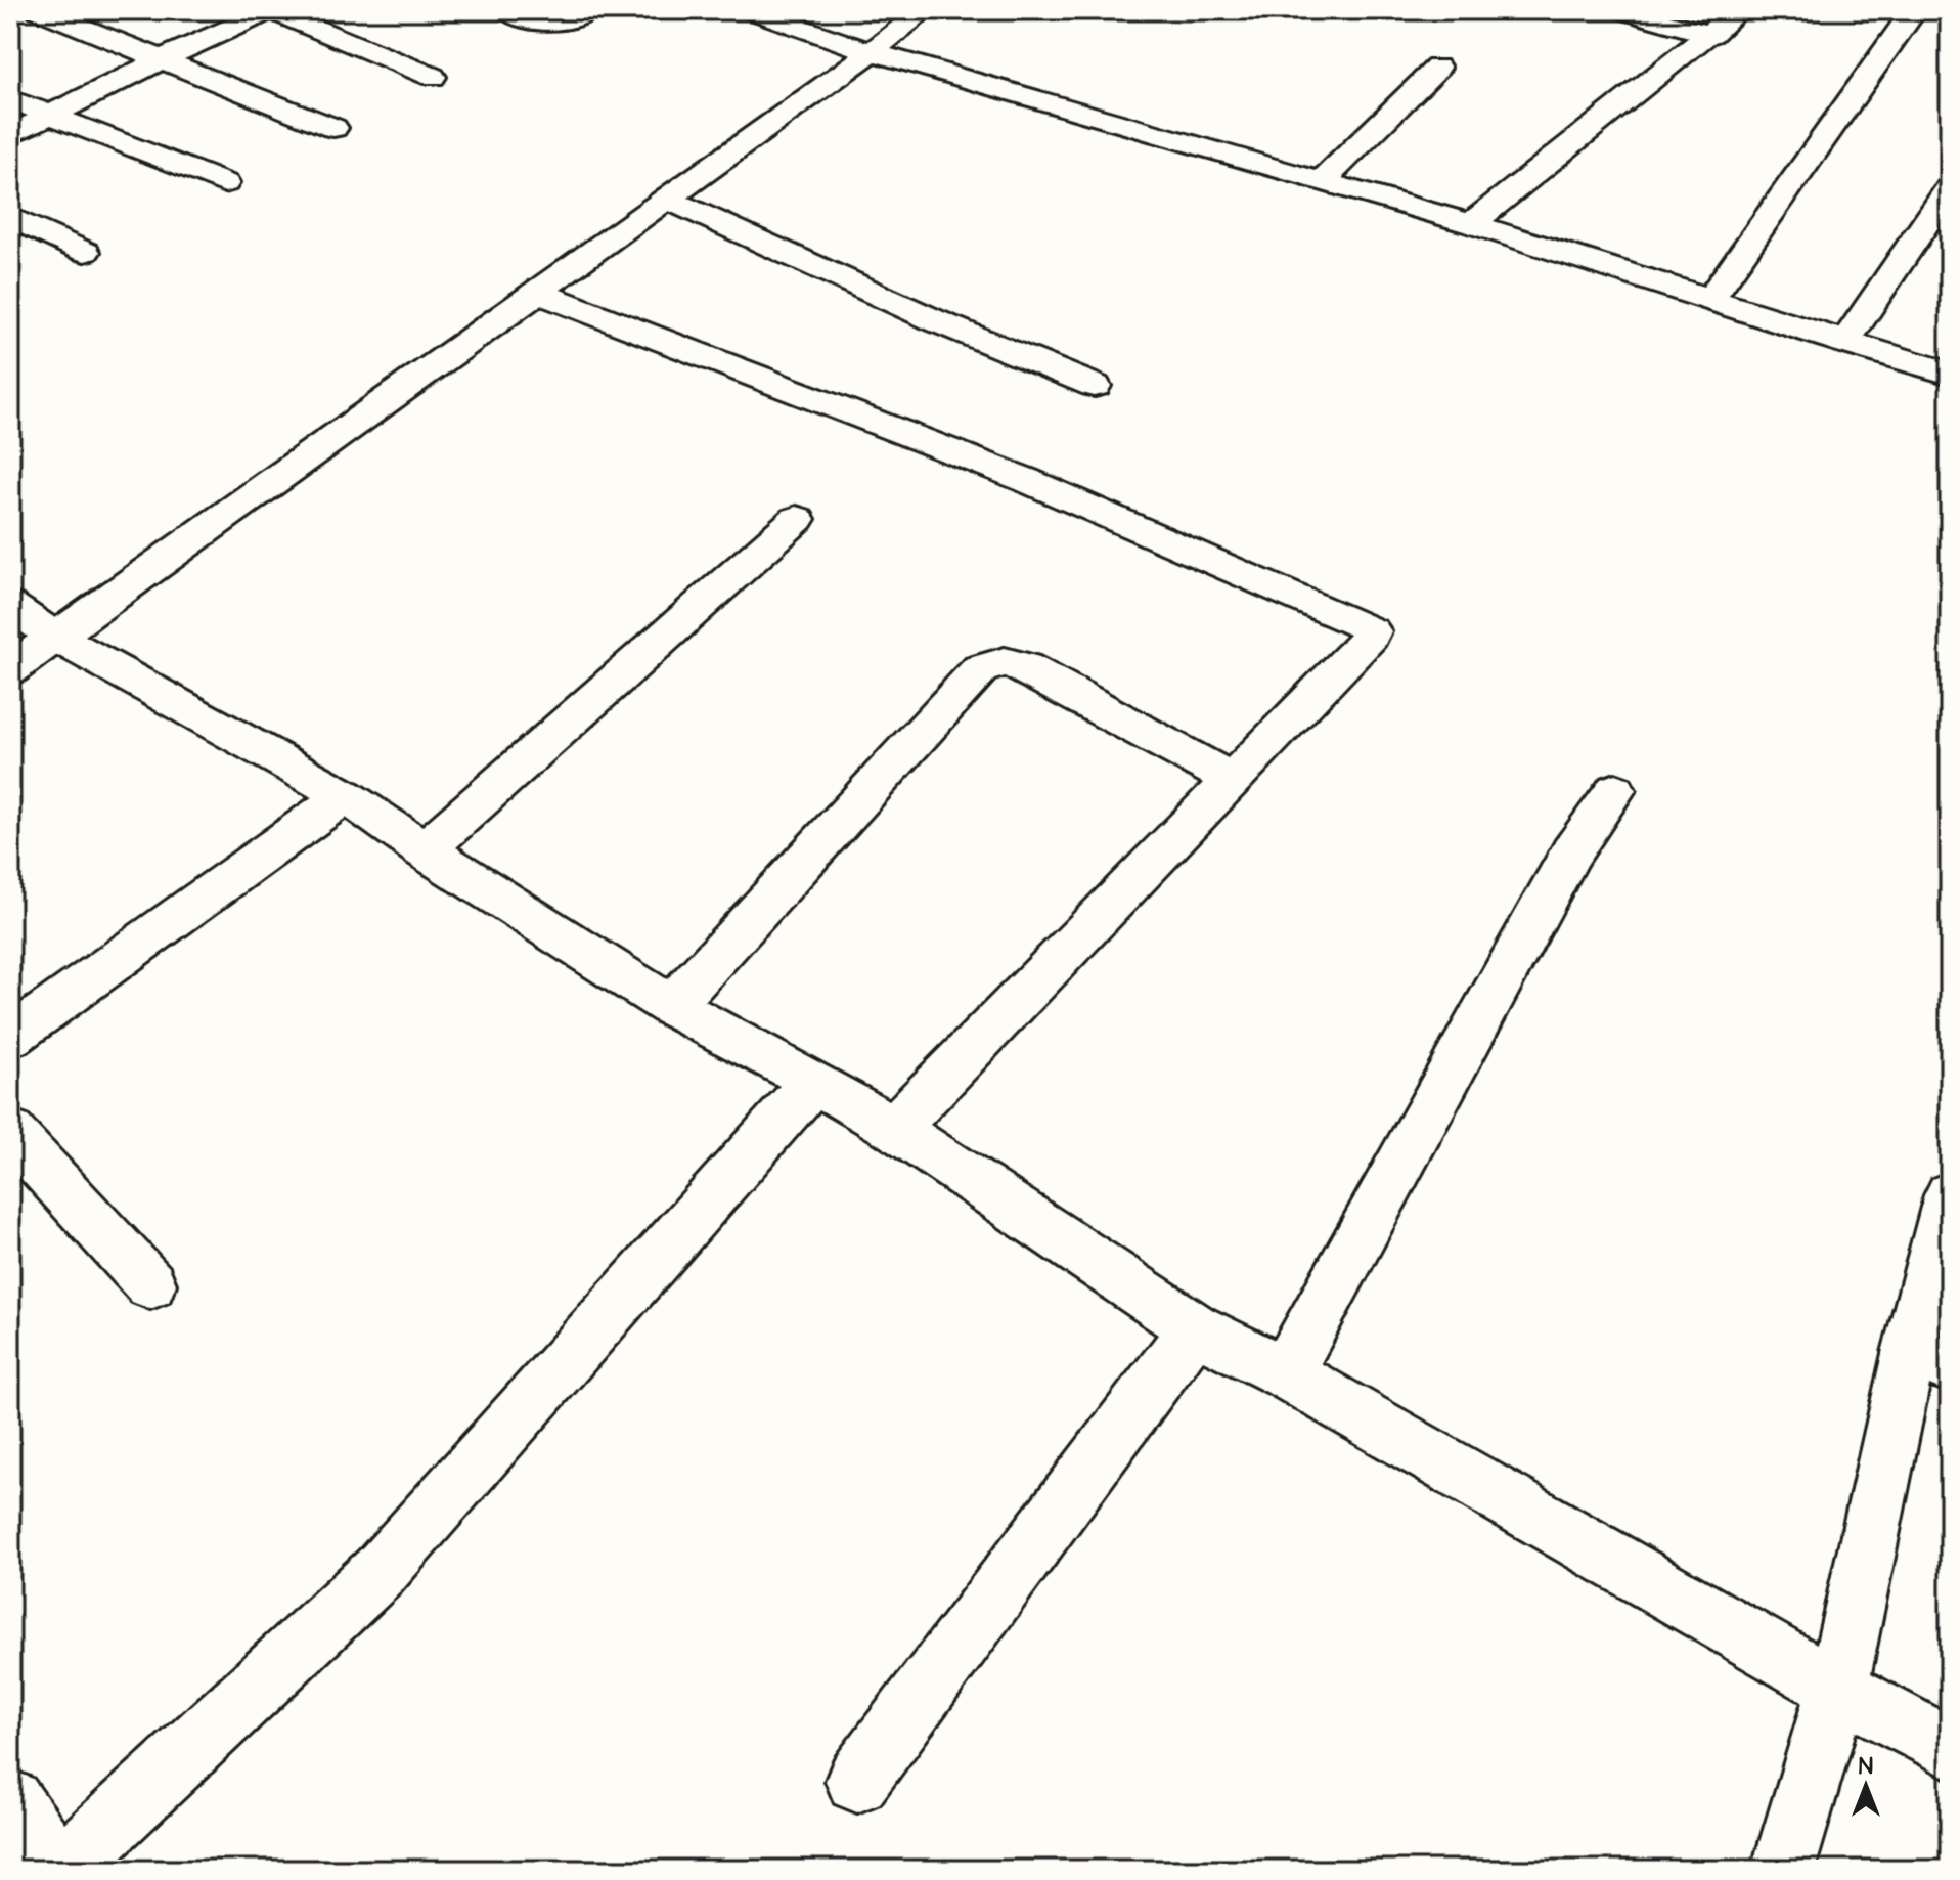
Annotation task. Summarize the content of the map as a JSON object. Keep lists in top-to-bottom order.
{
  "north": "top"
}
